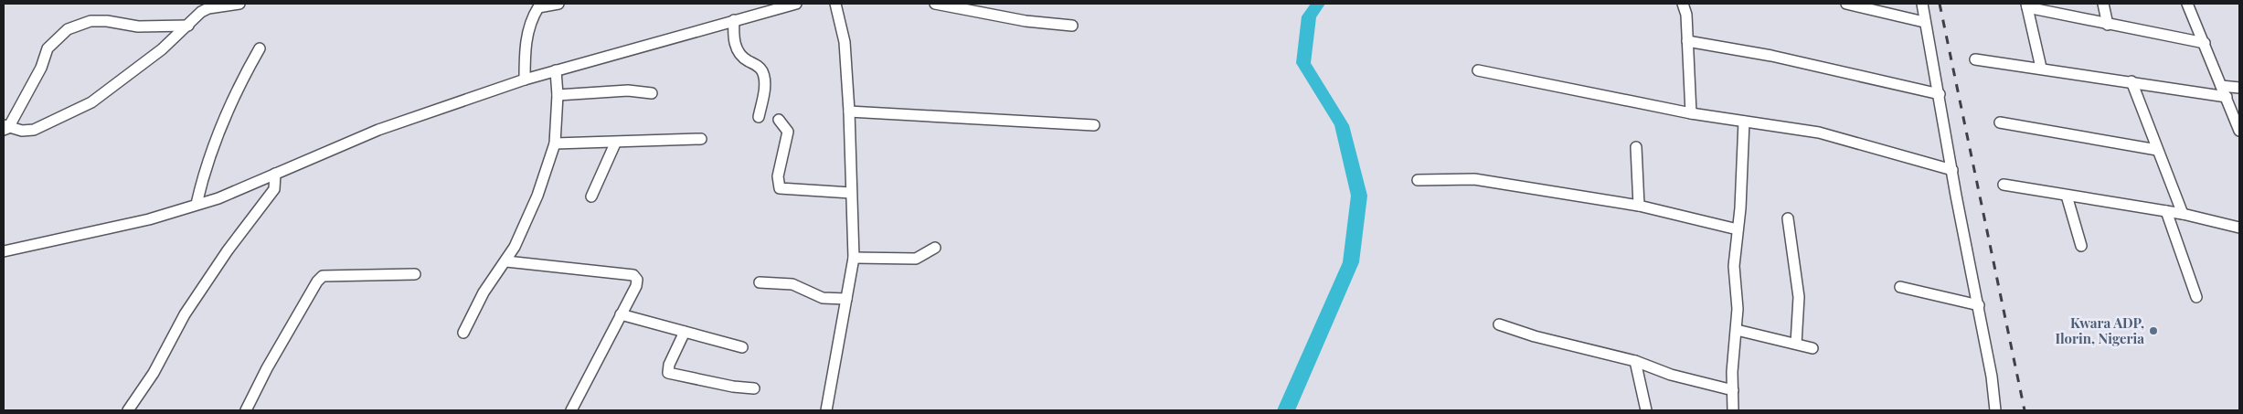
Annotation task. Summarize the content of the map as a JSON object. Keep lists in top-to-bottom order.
{
  "places": ["Kwara ADP, Ilorin, Nigeria"]
}
